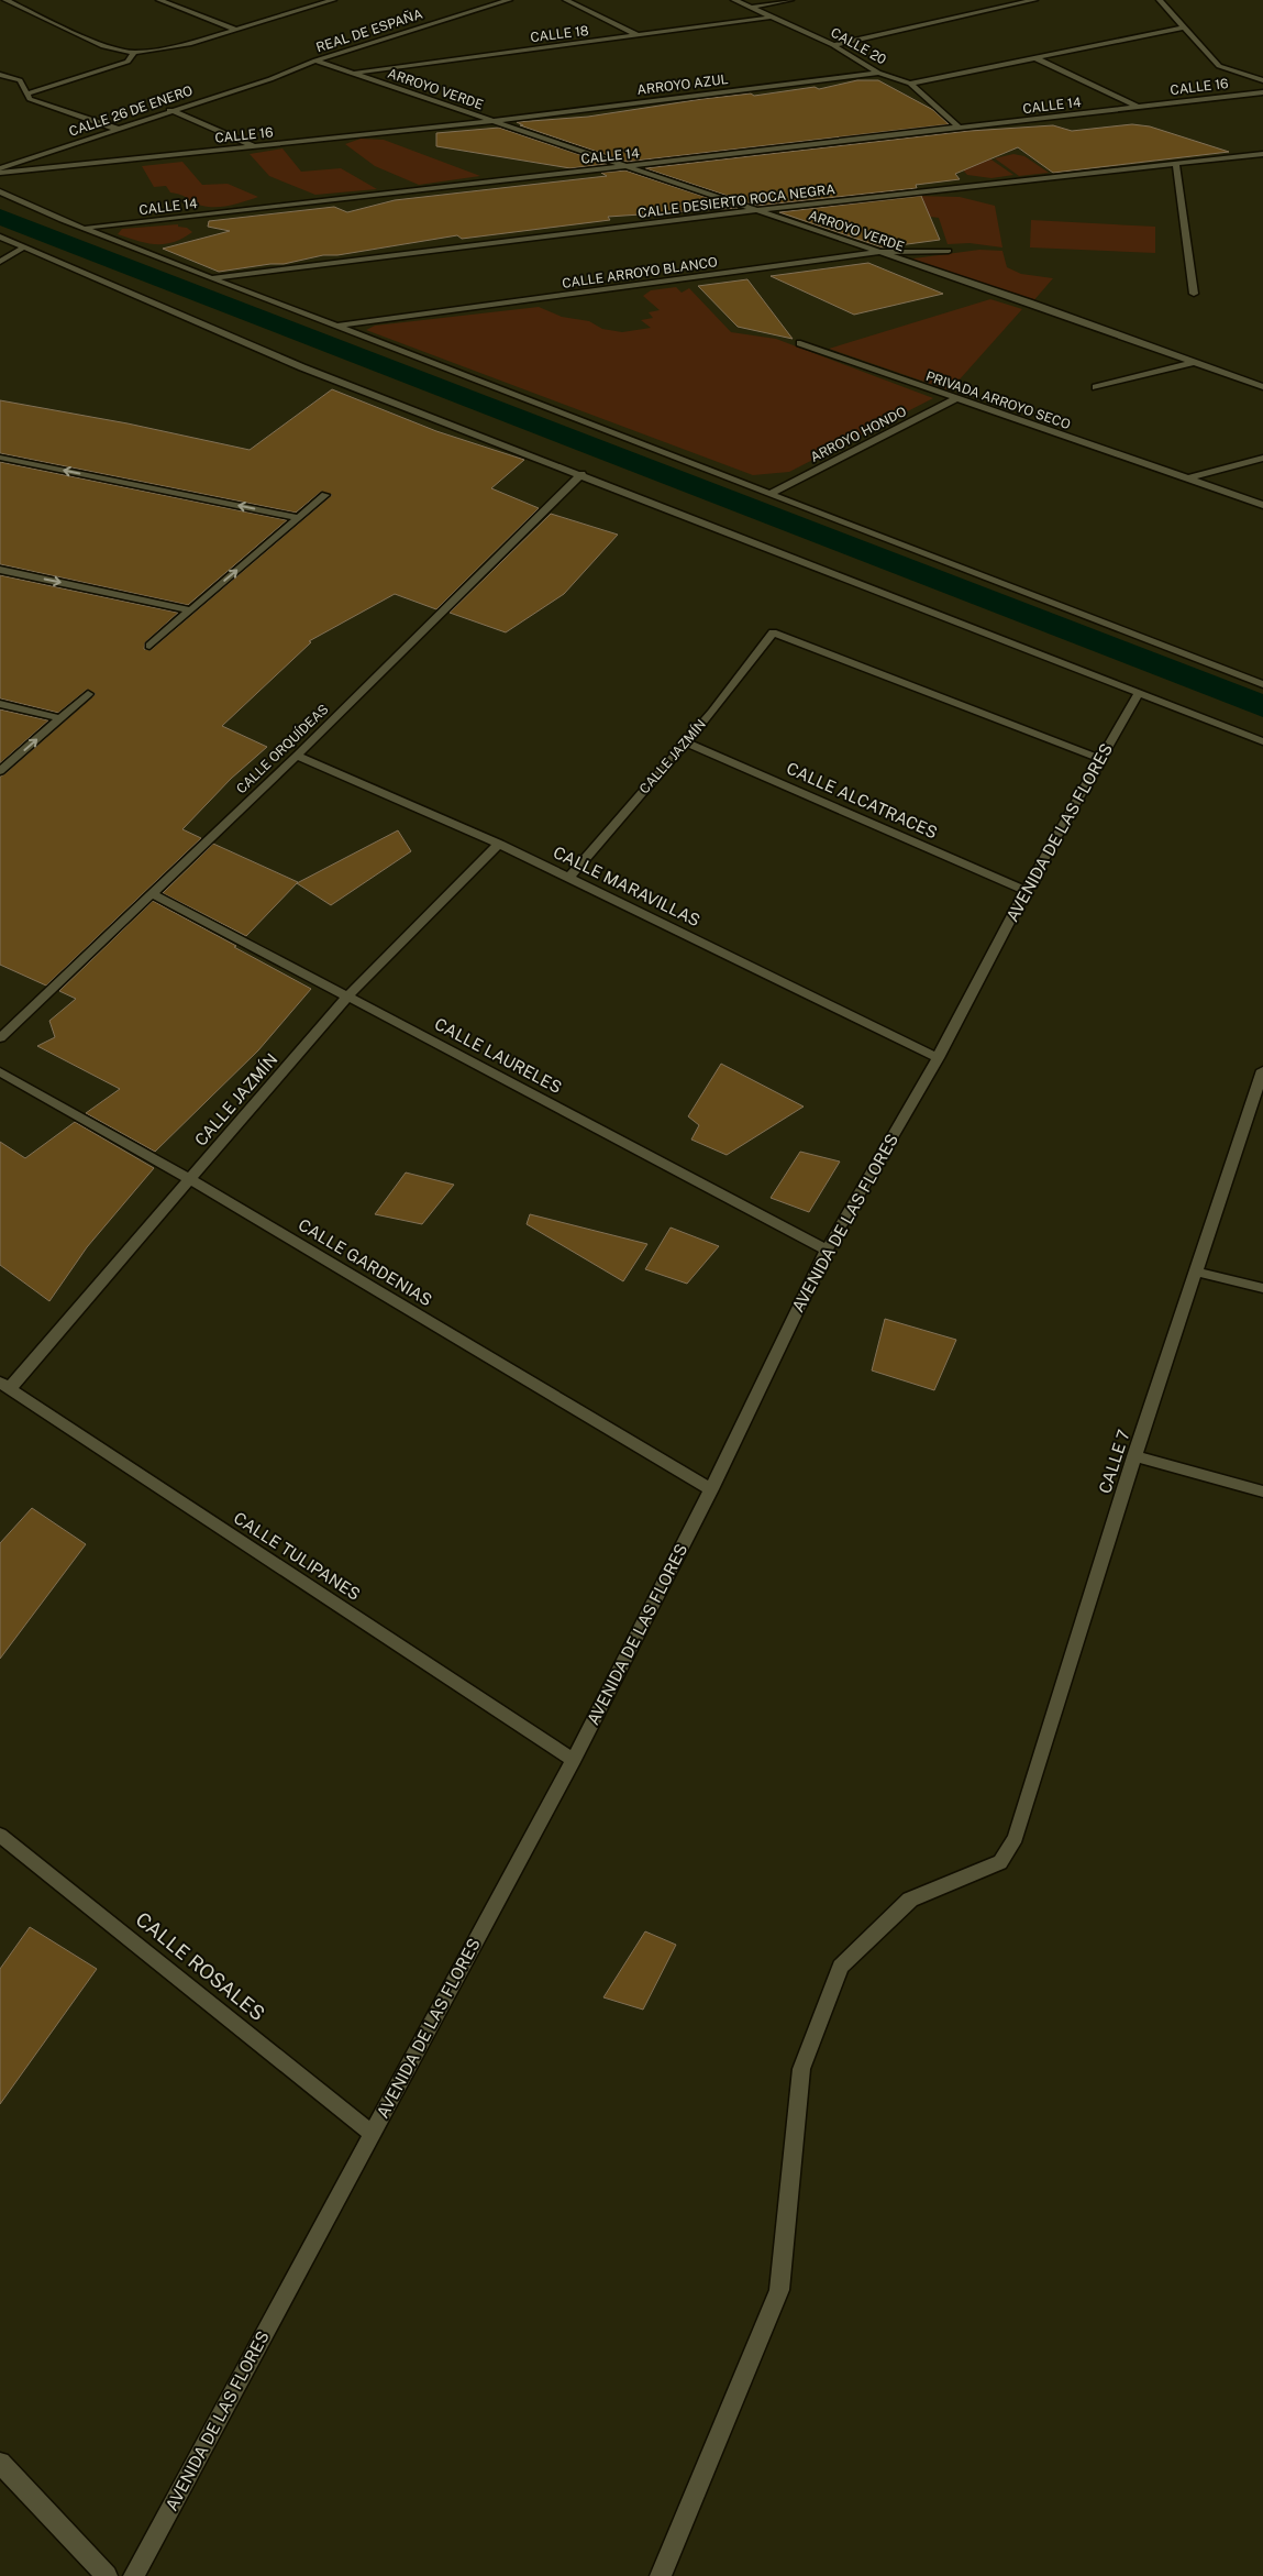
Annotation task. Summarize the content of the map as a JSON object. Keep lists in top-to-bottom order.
{
  "streets": {
    "street": [
      "REAL DE ESPAÑA",
      "CALLE 18",
      "CALLE 20",
      "ARROYO AZUL",
      "CALLE 16",
      "ARROYO VERDE",
      "CALLE 14",
      "CALLE 26 DE ENERO",
      "CALLE DESIERTO ROCA NEGRA",
      "CALLE ARROYO BLANCO",
      "PRIVADA ARROYO SECO",
      "ARROYO HONDO",
      "CALLE ORQUÍDEAS",
      "CALLE JAZMÍN",
      "CALLE ALCATRACES",
      "AVENIDA DE LAS FLORES",
      "CALLE MARAVILLAS",
      "CALLE LAURELES",
      "CALLE GARDENIAS",
      "CALLE 7",
      "CALLE TULIPANES",
      "CALLE ROSALES"
    ]
  },
  "crossings": [
    ["REAL DE ESPAÑA", "ARROYO VERDE"],
    ["REAL DE ESPAÑA", "CALLE 26 DE ENERO"],
    ["CALLE 18", "CALLE 20"],
    ["CALLE 18", "ARROYO VERDE"],
    ["CALLE 20", "ARROYO AZUL"],
    ["CALLE 20", "CALLE 14"],
    ["ARROYO AZUL", "CALLE 16"],
    ["ARROYO AZUL", "ARROYO VERDE"],
    ["CALLE 16", "ARROYO VERDE"],
    ["CALLE 16", "CALLE 14"],
    ["ARROYO VERDE", "CALLE 14"],
    ["ARROYO VERDE", "CALLE DESIERTO ROCA NEGRA"],
    ["ARROYO VERDE", "CALLE ARROYO BLANCO"],
    ["PRIVADA ARROYO SECO", "ARROYO HONDO"],
    ["CALLE ORQUÍDEAS", "CALLE MARAVILLAS"],
    ["CALLE ORQUÍDEAS", "CALLE LAURELES"],
    ["CALLE JAZMÍN", "CALLE ALCATRACES"],
    ["CALLE JAZMÍN", "AVENIDA DE LAS FLORES"],
    ["CALLE JAZMÍN", "CALLE MARAVILLAS"],
    ["CALLE JAZMÍN", "CALLE LAURELES"],
    ["CALLE JAZMÍN", "CALLE GARDENIAS"],
    ["CALLE JAZMÍN", "CALLE TULIPANES"],
    ["CALLE ALCATRACES", "AVENIDA DE LAS FLORES"],
    ["AVENIDA DE LAS FLORES", "CALLE MARAVILLAS"],
    ["AVENIDA DE LAS FLORES", "CALLE LAURELES"],
    ["AVENIDA DE LAS FLORES", "CALLE GARDENIAS"],
    ["AVENIDA DE LAS FLORES", "CALLE TULIPANES"],
    ["AVENIDA DE LAS FLORES", "CALLE ROSALES"]
  ]
}
